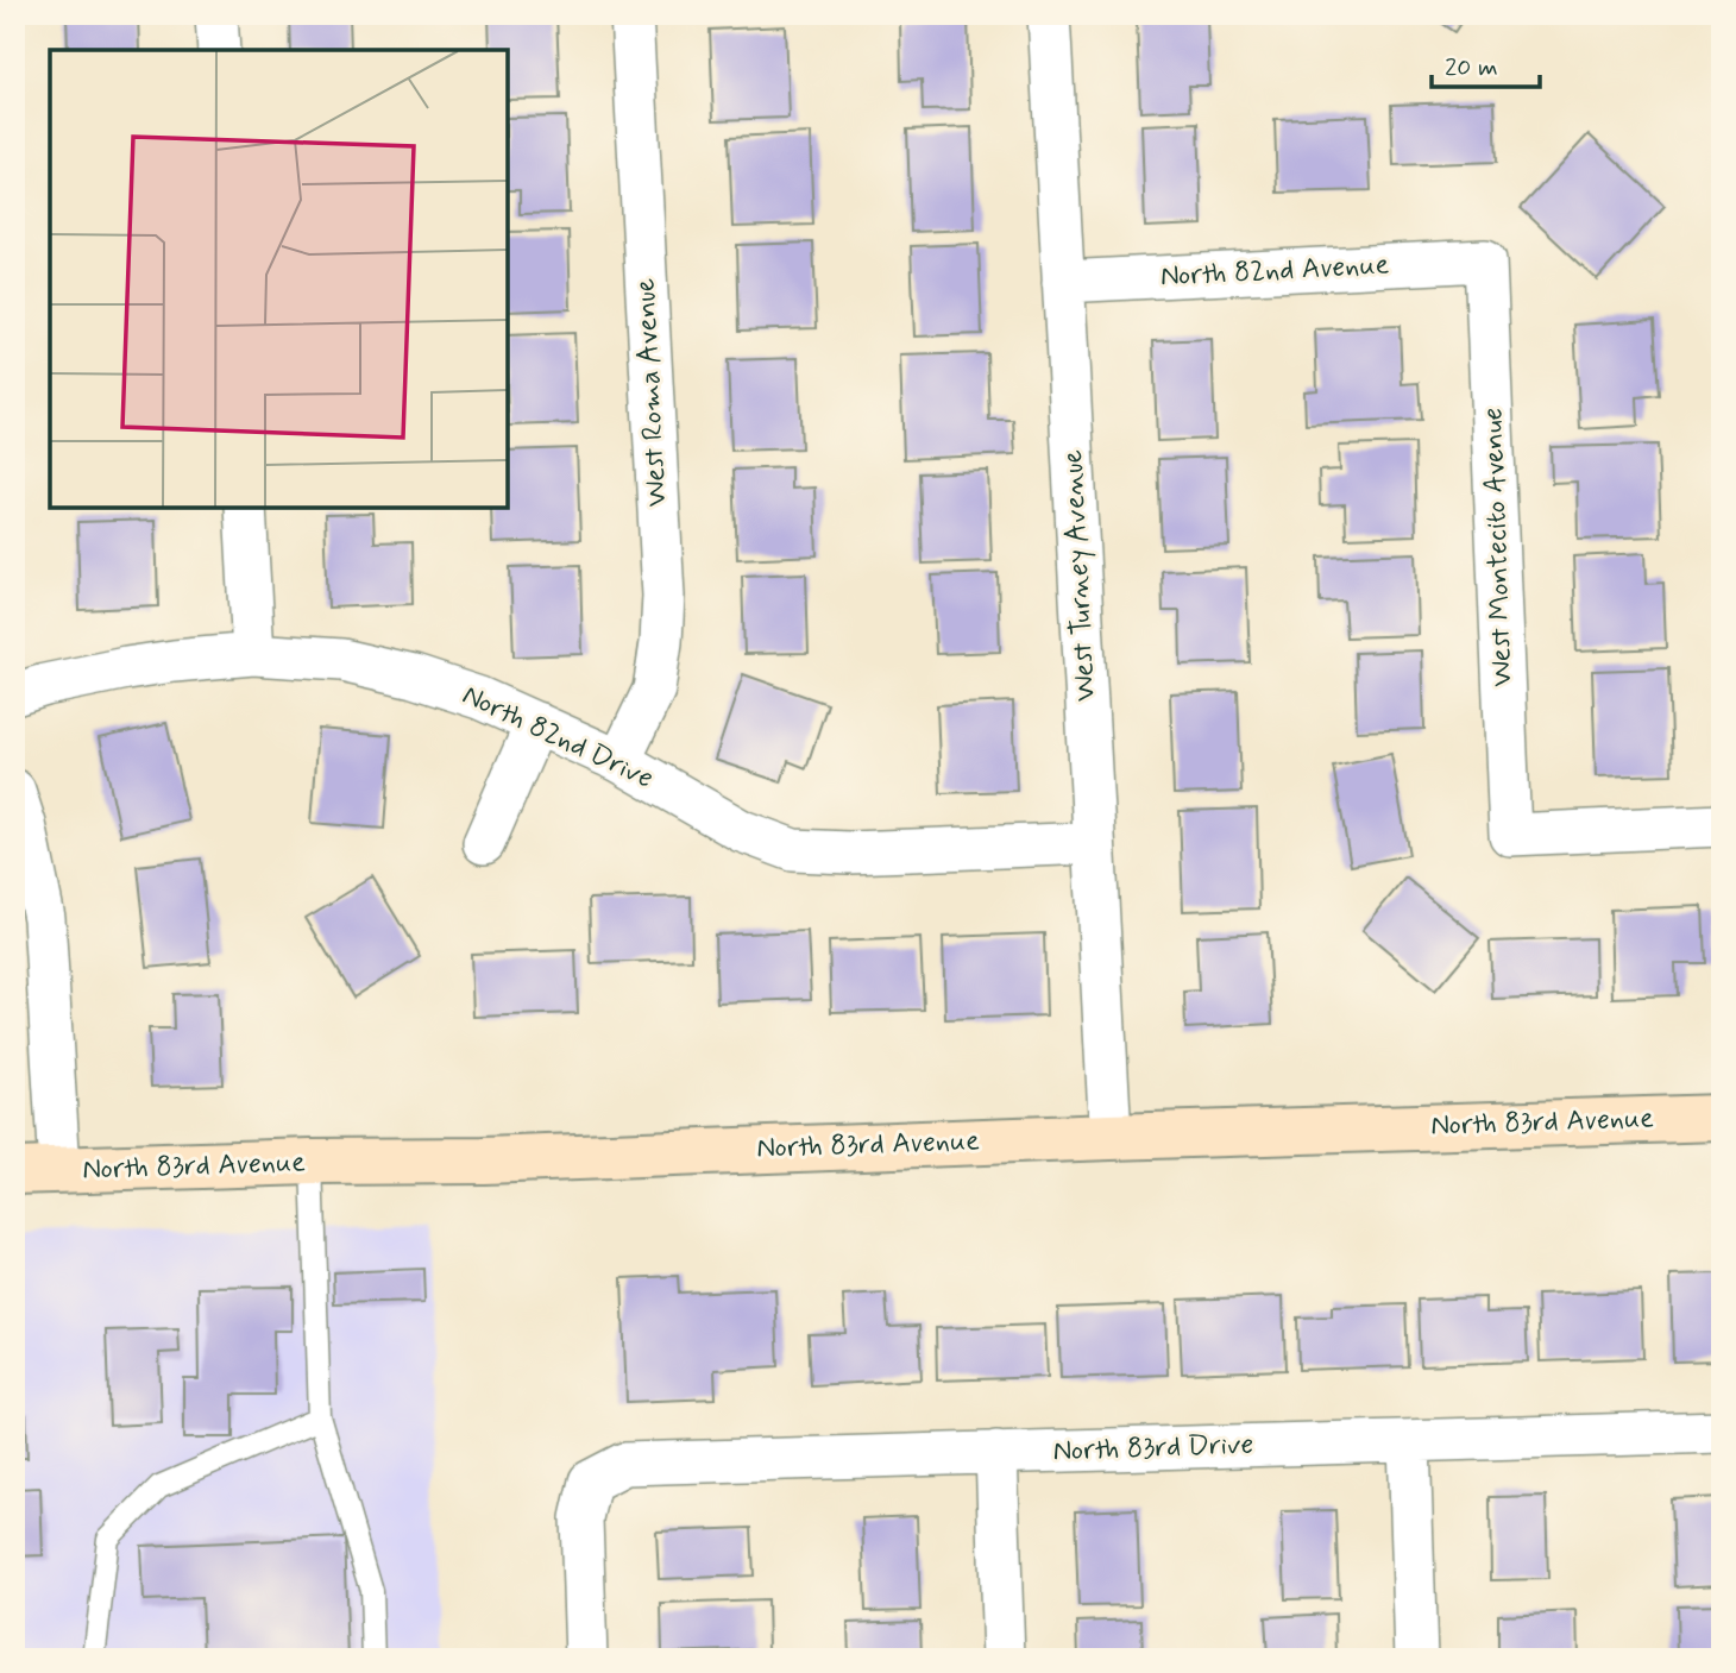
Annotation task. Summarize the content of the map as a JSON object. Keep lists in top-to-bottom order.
{
  "streets": {
    "main road": ["North 83rd Avenue"],
    "street": [
      "North 82nd Avenue",
      "West Roma Avenue",
      "West Montecito Avenue",
      "West Turney Avenue",
      "North 82nd Drive",
      "North 83rd Drive"
    ]
  },
  "crossings": [
    ["North 82nd Avenue", "West Montecito Avenue"],
    ["North 82nd Avenue", "West Turney Avenue"],
    ["West Roma Avenue", "North 82nd Drive"],
    ["West Turney Avenue", "North 82nd Drive"],
    ["West Turney Avenue", "North 83rd Avenue"]
  ],
  "scale_bar": "20 m"
}
